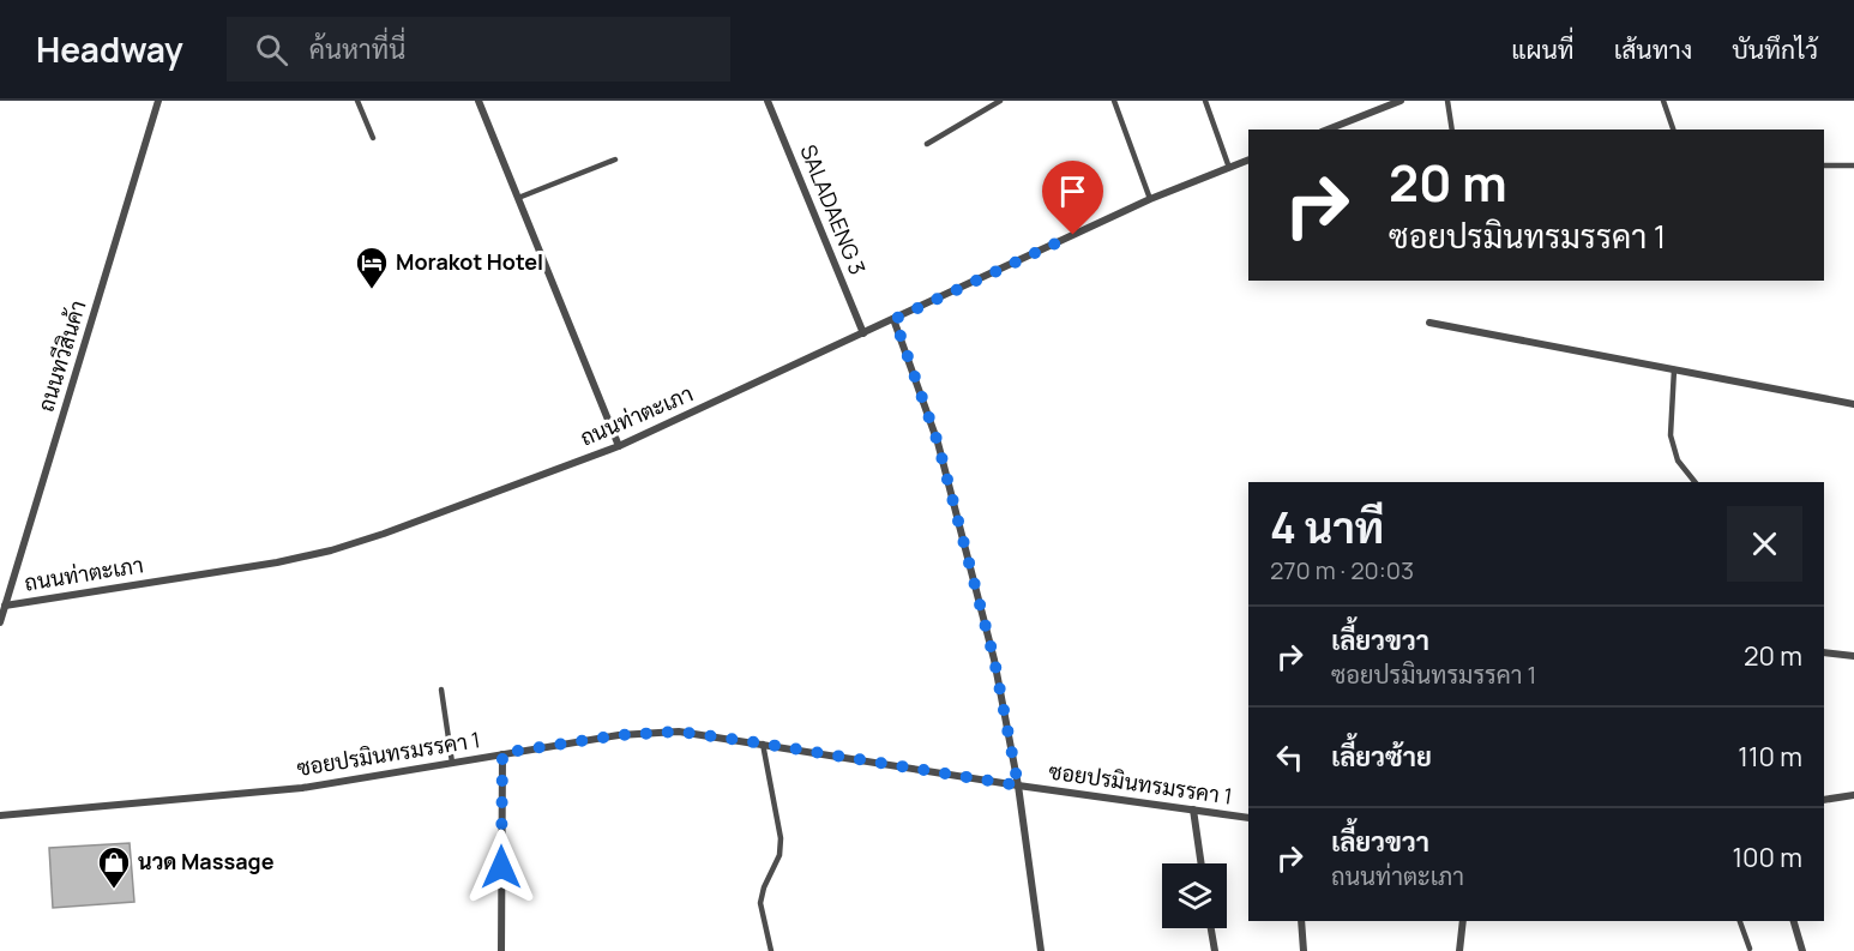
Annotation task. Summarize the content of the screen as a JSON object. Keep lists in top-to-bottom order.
{
  "streets": {
    "street": [
      "SALADAENG 3",
      "ถนนทวีสินค้า",
      "ถนนท่าตะเภา",
      "ซอยปรมินทรมรรคา 1"
    ]
  },
  "crossings": [
    ["SALADAENG 3", "ถนนท่าตะเภา"],
    ["ถนนทวีสินค้า", "ถนนท่าตะเภา"]
  ],
  "places": {
    "hotel": ["Morakot Hotel"],
    "shop": ["นวด Massage"]
  },
  "page": {
    "header": "Headway",
    "search": "ค้นหาที่นี่",
    "nav": ["แผนที่", "เส้นทาง", "บันทึกไว้"],
    "turn": ["20 m", "ซอยปรมินทรมรรคา 1"],
    "heading": ["4 นาที", "270 m · 20:03"],
    "list": [
      {
        "name": "เลี้ยวขวา",
        "note": "ซอยปรมินทรมรรคา 1",
        "value": "20 m"
      },
      {
        "name": "เลี้ยวซ้าย",
        "value": "110 m"
      },
      {
        "name": "เลี้ยวขวา",
        "note": "ถนนท่าตะเภา",
        "value": "100 m"
      }
    ]
  }
}
